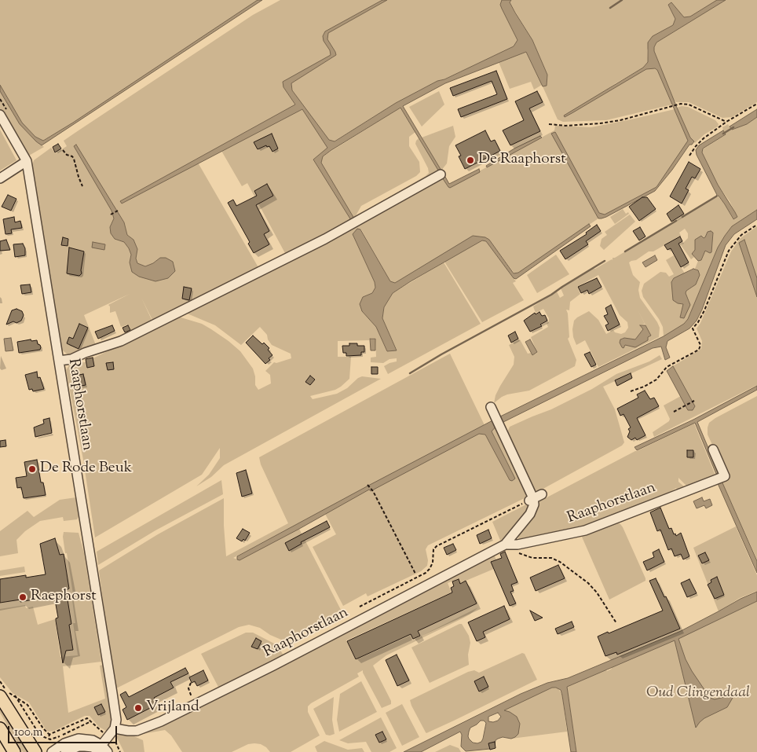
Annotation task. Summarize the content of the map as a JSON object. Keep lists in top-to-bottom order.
{
  "streets": {
    "street": ["Raaphorstlaan"]
  },
  "parks": ["Oud Clingendaal"],
  "places": [
    "De Raaphorst",
    "De Rode Beuk",
    "Raephorst",
    "Vrijland"
  ],
  "scale_bar": "100 m"
}
